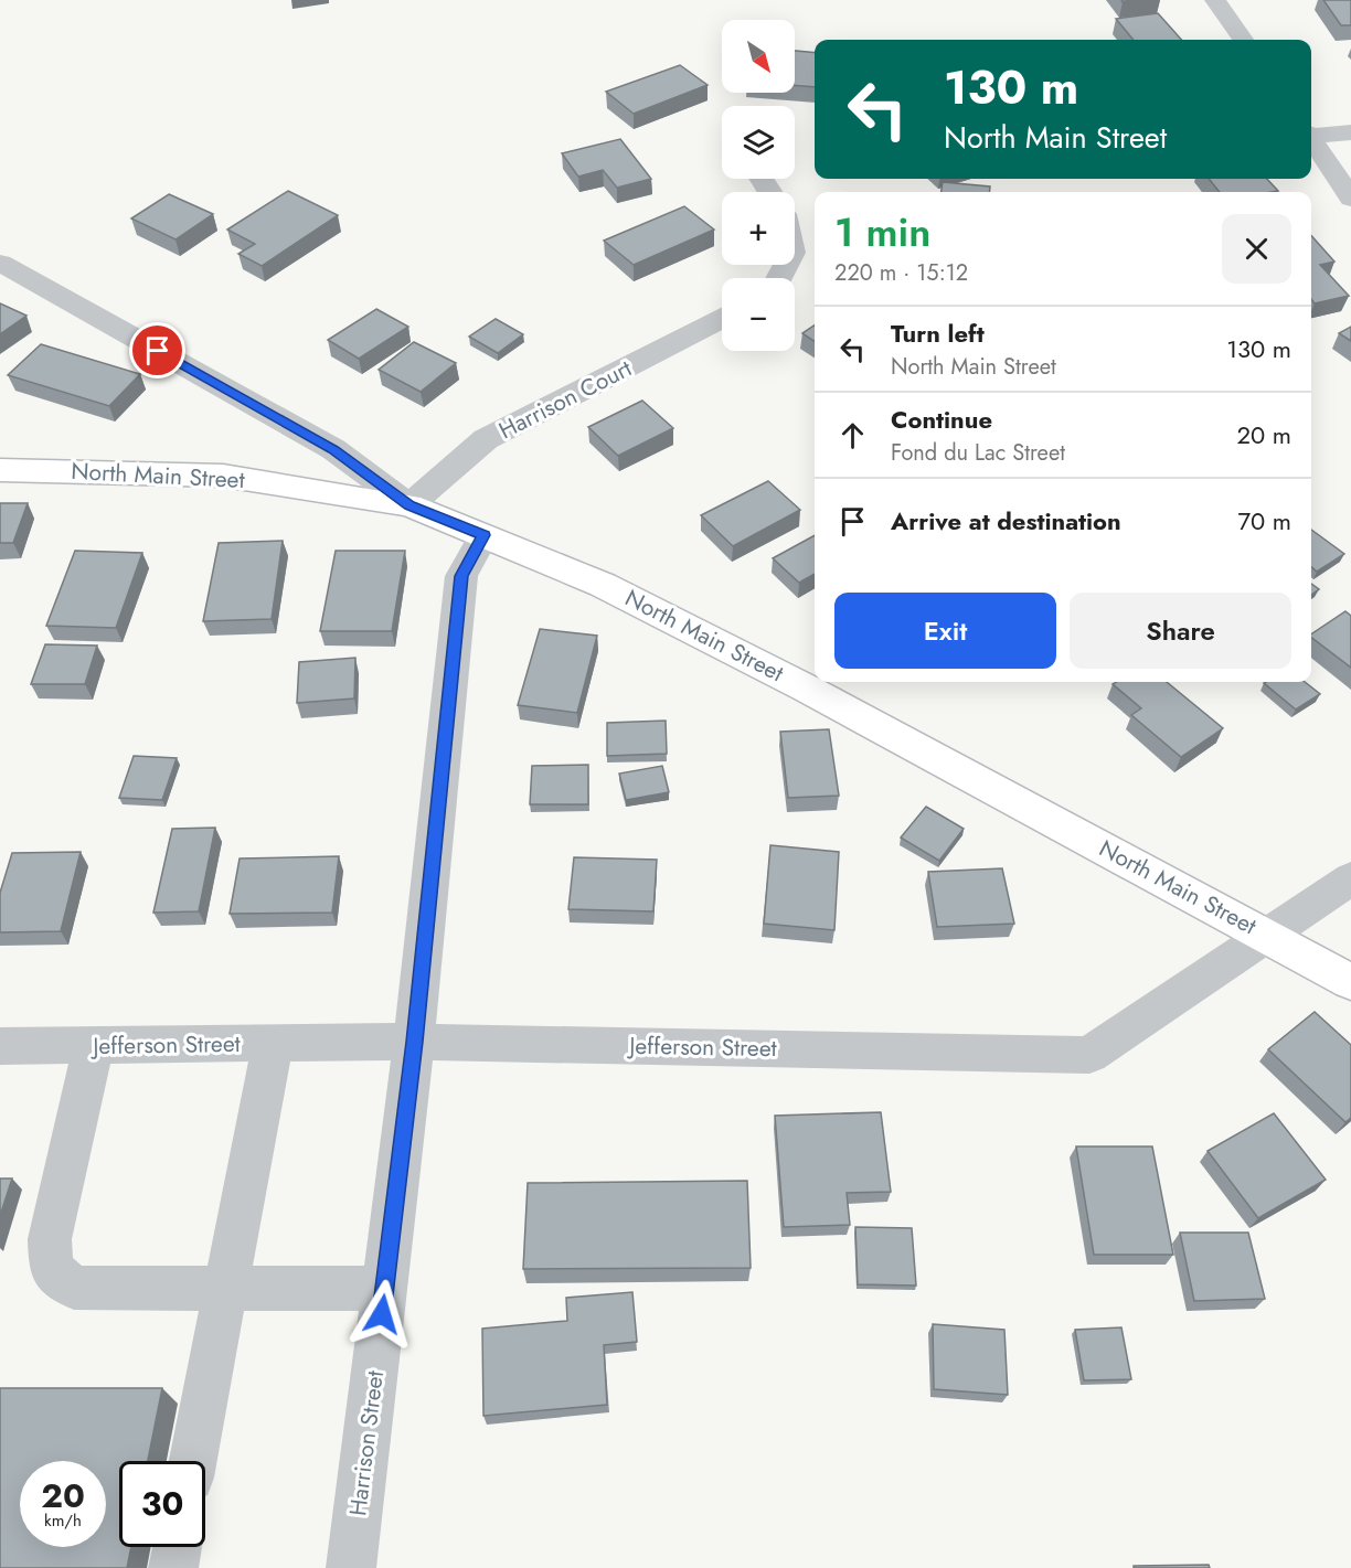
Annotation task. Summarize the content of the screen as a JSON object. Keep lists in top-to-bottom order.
{
  "streets": {
    "main road": ["North Main Street"],
    "street": ["Harrison Court", "Jefferson Street", "Harrison Street"]
  },
  "crossings": [
    ["Harrison Court", "North Main Street"],
    ["North Main Street", "Jefferson Street"],
    ["North Main Street", "Harrison Street"],
    ["Jefferson Street", "Harrison Street"]
  ],
  "north": "bottom right",
  "page": {
    "map_buttons": ["+", "−"],
    "turn": ["130 m", "North Main Street"],
    "heading": ["1 min", "220 m · 15:12"],
    "list": [
      {
        "name": "Turn left",
        "note": "North Main Street",
        "value": "130 m"
      },
      {
        "name": "Continue",
        "note": "Fond du Lac Street",
        "value": "20 m"
      },
      {
        "name": "Arrive at destination",
        "value": "70 m"
      }
    ],
    "buttons": ["Exit", "Share"],
    "speed": "20 km/h",
    "limit": "30"
  }
}
